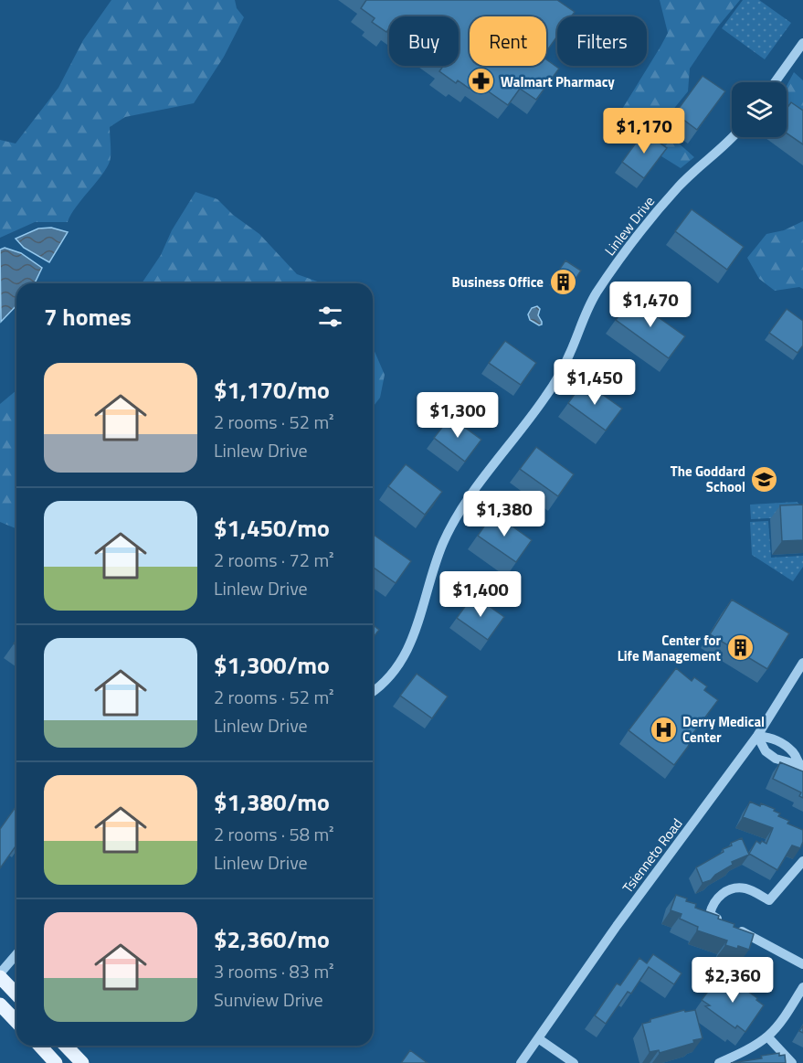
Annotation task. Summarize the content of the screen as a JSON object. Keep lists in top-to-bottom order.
{
  "streets": {
    "street": ["Linlew Drive", "Tsienneto Road"]
  },
  "places": {
    "pharmacy": ["Walmart Pharmacy"],
    "building": ["Business Office", "Center for Life Management"],
    "school or university": ["The Goddard School"],
    "hospital": ["Derry Medical Center"]
  },
  "page": {
    "chip": ["Buy", "Rent", "Filters"],
    "price": [
      "$1,170",
      "$1,470",
      "$1,450",
      "$1,300",
      "$1,380",
      "$1,400",
      "$2,360"
    ],
    "heading": "7 homes",
    "list": [
      {
        "name": "$1,170/mo",
        "note": "2 rooms · 52 m² · Linlew Drive"
      },
      {
        "name": "$1,450/mo",
        "note": "2 rooms · 72 m² · Linlew Drive"
      },
      {
        "name": "$1,300/mo",
        "note": "2 rooms · 52 m² · Linlew Drive"
      },
      {
        "name": "$1,380/mo",
        "note": "2 rooms · 58 m² · Linlew Drive"
      },
      {
        "name": "$2,360/mo",
        "note": "3 rooms · 83 m² · Sunview Drive"
      }
    ]
  }
}
